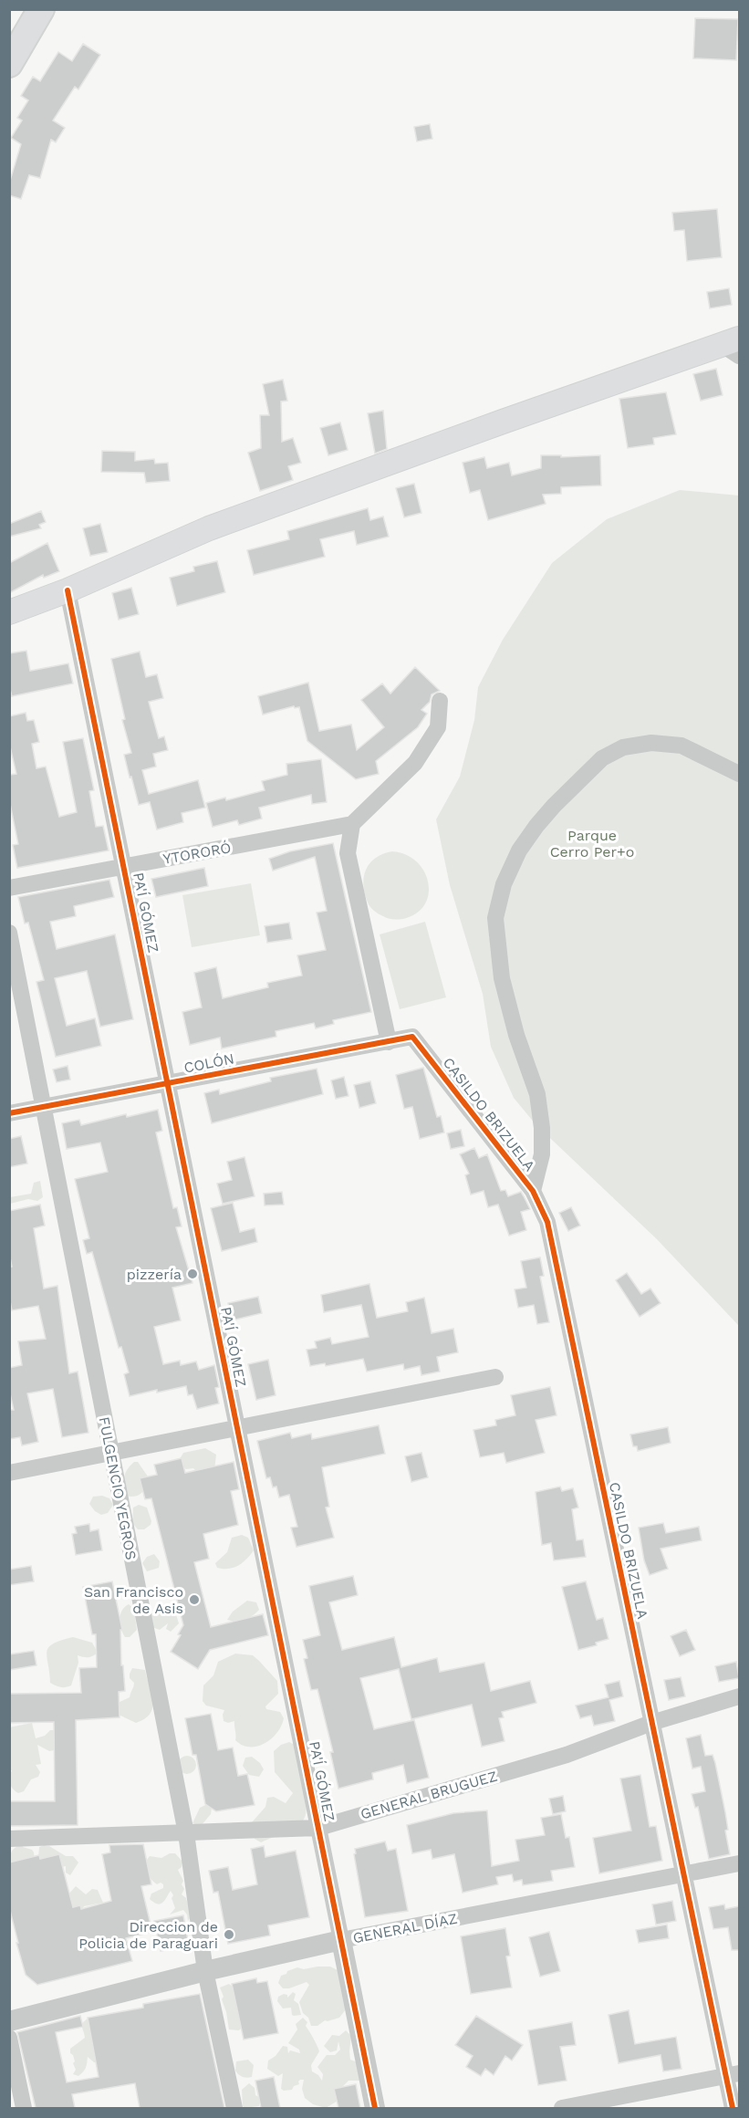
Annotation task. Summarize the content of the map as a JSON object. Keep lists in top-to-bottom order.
{
  "streets": {
    "street": [
      "YTORORÓ",
      "PA'Í GÓMEZ",
      "COLÓN",
      "CASILDO BRIZUELA",
      "FULGENCIO YEGROS",
      "GENERAL BRUGUEZ",
      "GENERAL DÍAZ"
    ]
  },
  "crossings": [
    ["YTORORÓ", "PA'Í GÓMEZ"],
    ["PA'Í GÓMEZ", "COLÓN"],
    ["PA'Í GÓMEZ", "GENERAL BRUGUEZ"],
    ["PA'Í GÓMEZ", "GENERAL DÍAZ"],
    ["COLÓN", "CASILDO BRIZUELA"],
    ["COLÓN", "FULGENCIO YEGROS"],
    ["CASILDO BRIZUELA", "GENERAL BRUGUEZ"],
    ["CASILDO BRIZUELA", "GENERAL DÍAZ"],
    ["FULGENCIO YEGROS", "GENERAL BRUGUEZ"],
    ["FULGENCIO YEGROS", "GENERAL DÍAZ"]
  ],
  "parks": ["Parque Cerro Per+o"],
  "places": ["pizzería", "San Francisco de Asis", "Direccion de Policia de Paraguari"]
}
